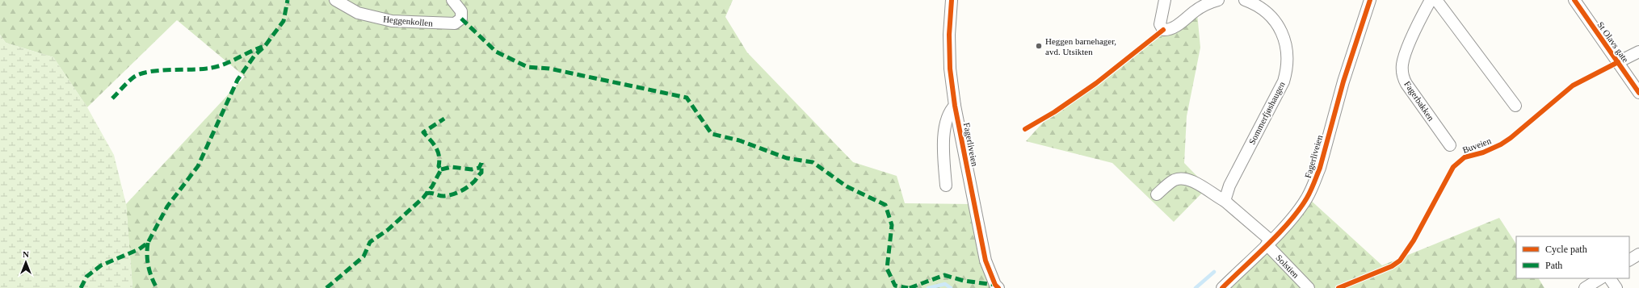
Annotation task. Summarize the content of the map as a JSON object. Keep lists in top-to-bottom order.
{
  "streets": {
    "street": [
      "Heggenkollen",
      "St Olavs gate",
      "Fagerbakken",
      "Sommerfjøshaugen",
      "Fagerliveien",
      "Solstien"
    ],
    "cycle path": ["Buveien"]
  },
  "crossings": [
    ["Fagerliveien", "Solstien"]
  ],
  "places": ["Heggen barnehager, avd. Utsikten"],
  "legend": ["Cycle path", "Path"],
  "north": "top"
}
